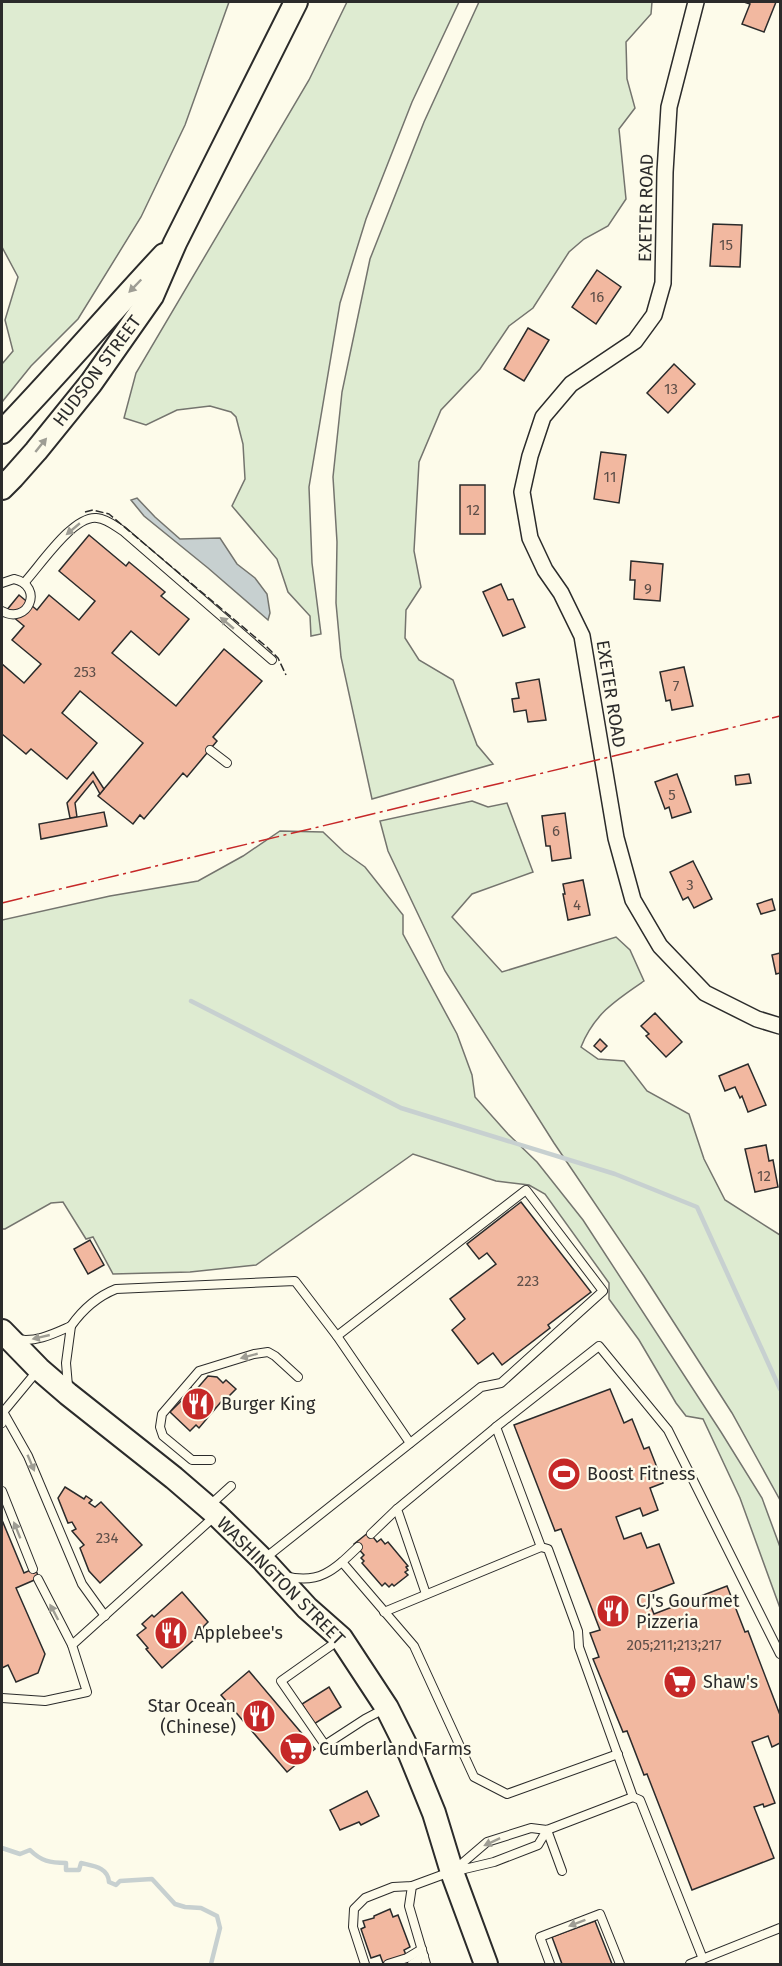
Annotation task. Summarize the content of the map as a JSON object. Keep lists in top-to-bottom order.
{
  "streets": {
    "main road": ["HUDSON STREET", "WASHINGTON STREET"],
    "street": ["EXETER ROAD"]
  },
  "places": {
    "restaurant": [
      "Burger King",
      "CJ's Gourmet Pizzeria",
      "Applebee's",
      "Star Ocean (Chinese)"
    ],
    "sports": ["Boost Fitness"],
    "supermarket": ["Shaw's", "Cumberland Farms"]
  },
  "house_numbers": [
    "15",
    "16",
    "13",
    "11",
    "12",
    "9",
    "253",
    "7",
    "5",
    "6",
    "3",
    "4",
    "12",
    "223",
    "234",
    "205;211;213;217"
  ]
}
